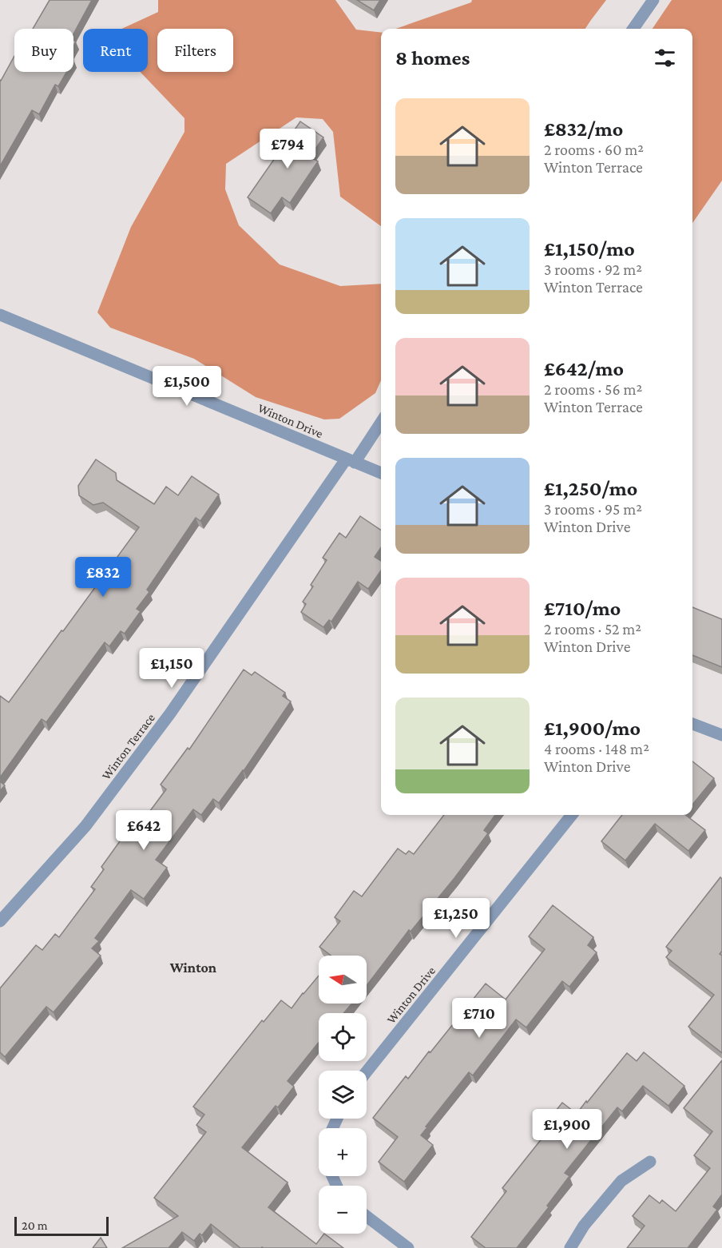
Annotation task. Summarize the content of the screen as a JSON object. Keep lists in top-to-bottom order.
{
  "streets": {
    "street": ["Winton Drive", "Winton Terrace"]
  },
  "crossings": [
    ["Winton Drive", "Winton Terrace"]
  ],
  "districts": ["Winton"],
  "scale_bar": "20 m",
  "north": "left",
  "page": {
    "chip": ["Buy", "Rent", "Filters"],
    "heading": "8 homes",
    "list": [
      {
        "name": "£832/mo",
        "note": "2 rooms · 60 m² · Winton Terrace"
      },
      {
        "name": "£1,150/mo",
        "note": "3 rooms · 92 m² · Winton Terrace"
      },
      {
        "name": "£642/mo",
        "note": "2 rooms · 56 m² · Winton Terrace"
      },
      {
        "name": "£1,250/mo",
        "note": "3 rooms · 95 m² · Winton Drive"
      },
      {
        "name": "£710/mo",
        "note": "2 rooms · 52 m² · Winton Drive"
      },
      {
        "name": "£1,900/mo",
        "note": "4 rooms · 148 m² · Winton Drive"
      }
    ],
    "price": [
      "£794",
      "£1,500",
      "£832",
      "£1,150",
      "£642",
      "£1,250",
      "£710",
      "£1,900"
    ],
    "map_buttons": ["+", "−"],
    "scale": "20 m"
  }
}
